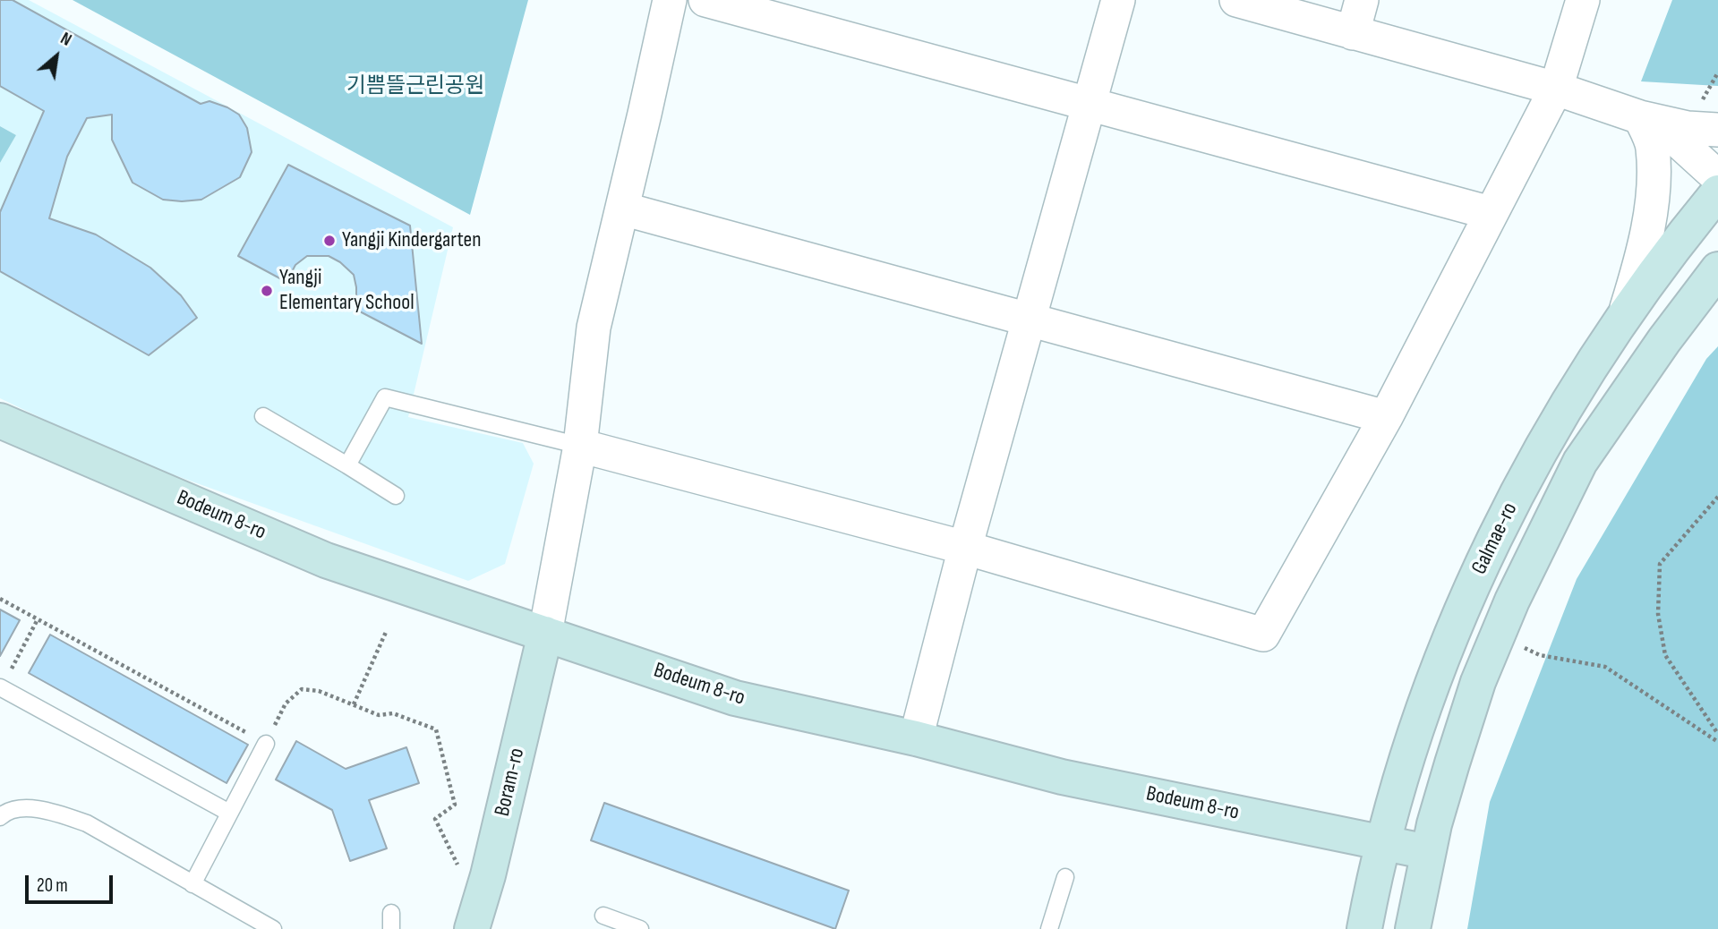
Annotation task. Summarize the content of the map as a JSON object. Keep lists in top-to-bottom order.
{
  "streets": {
    "street": ["Bodeum 8-ro", "Galmae-ro", "Boram-ro"]
  },
  "crossings": [
    ["Bodeum 8-ro", "Galmae-ro"],
    ["Bodeum 8-ro", "Boram-ro"]
  ],
  "parks": ["기쁨뜰근린공원"],
  "places": ["Yangji Kindergarten", "Yangji Elementary School"],
  "scale_bar": "20 m",
  "north": "top right"
}
